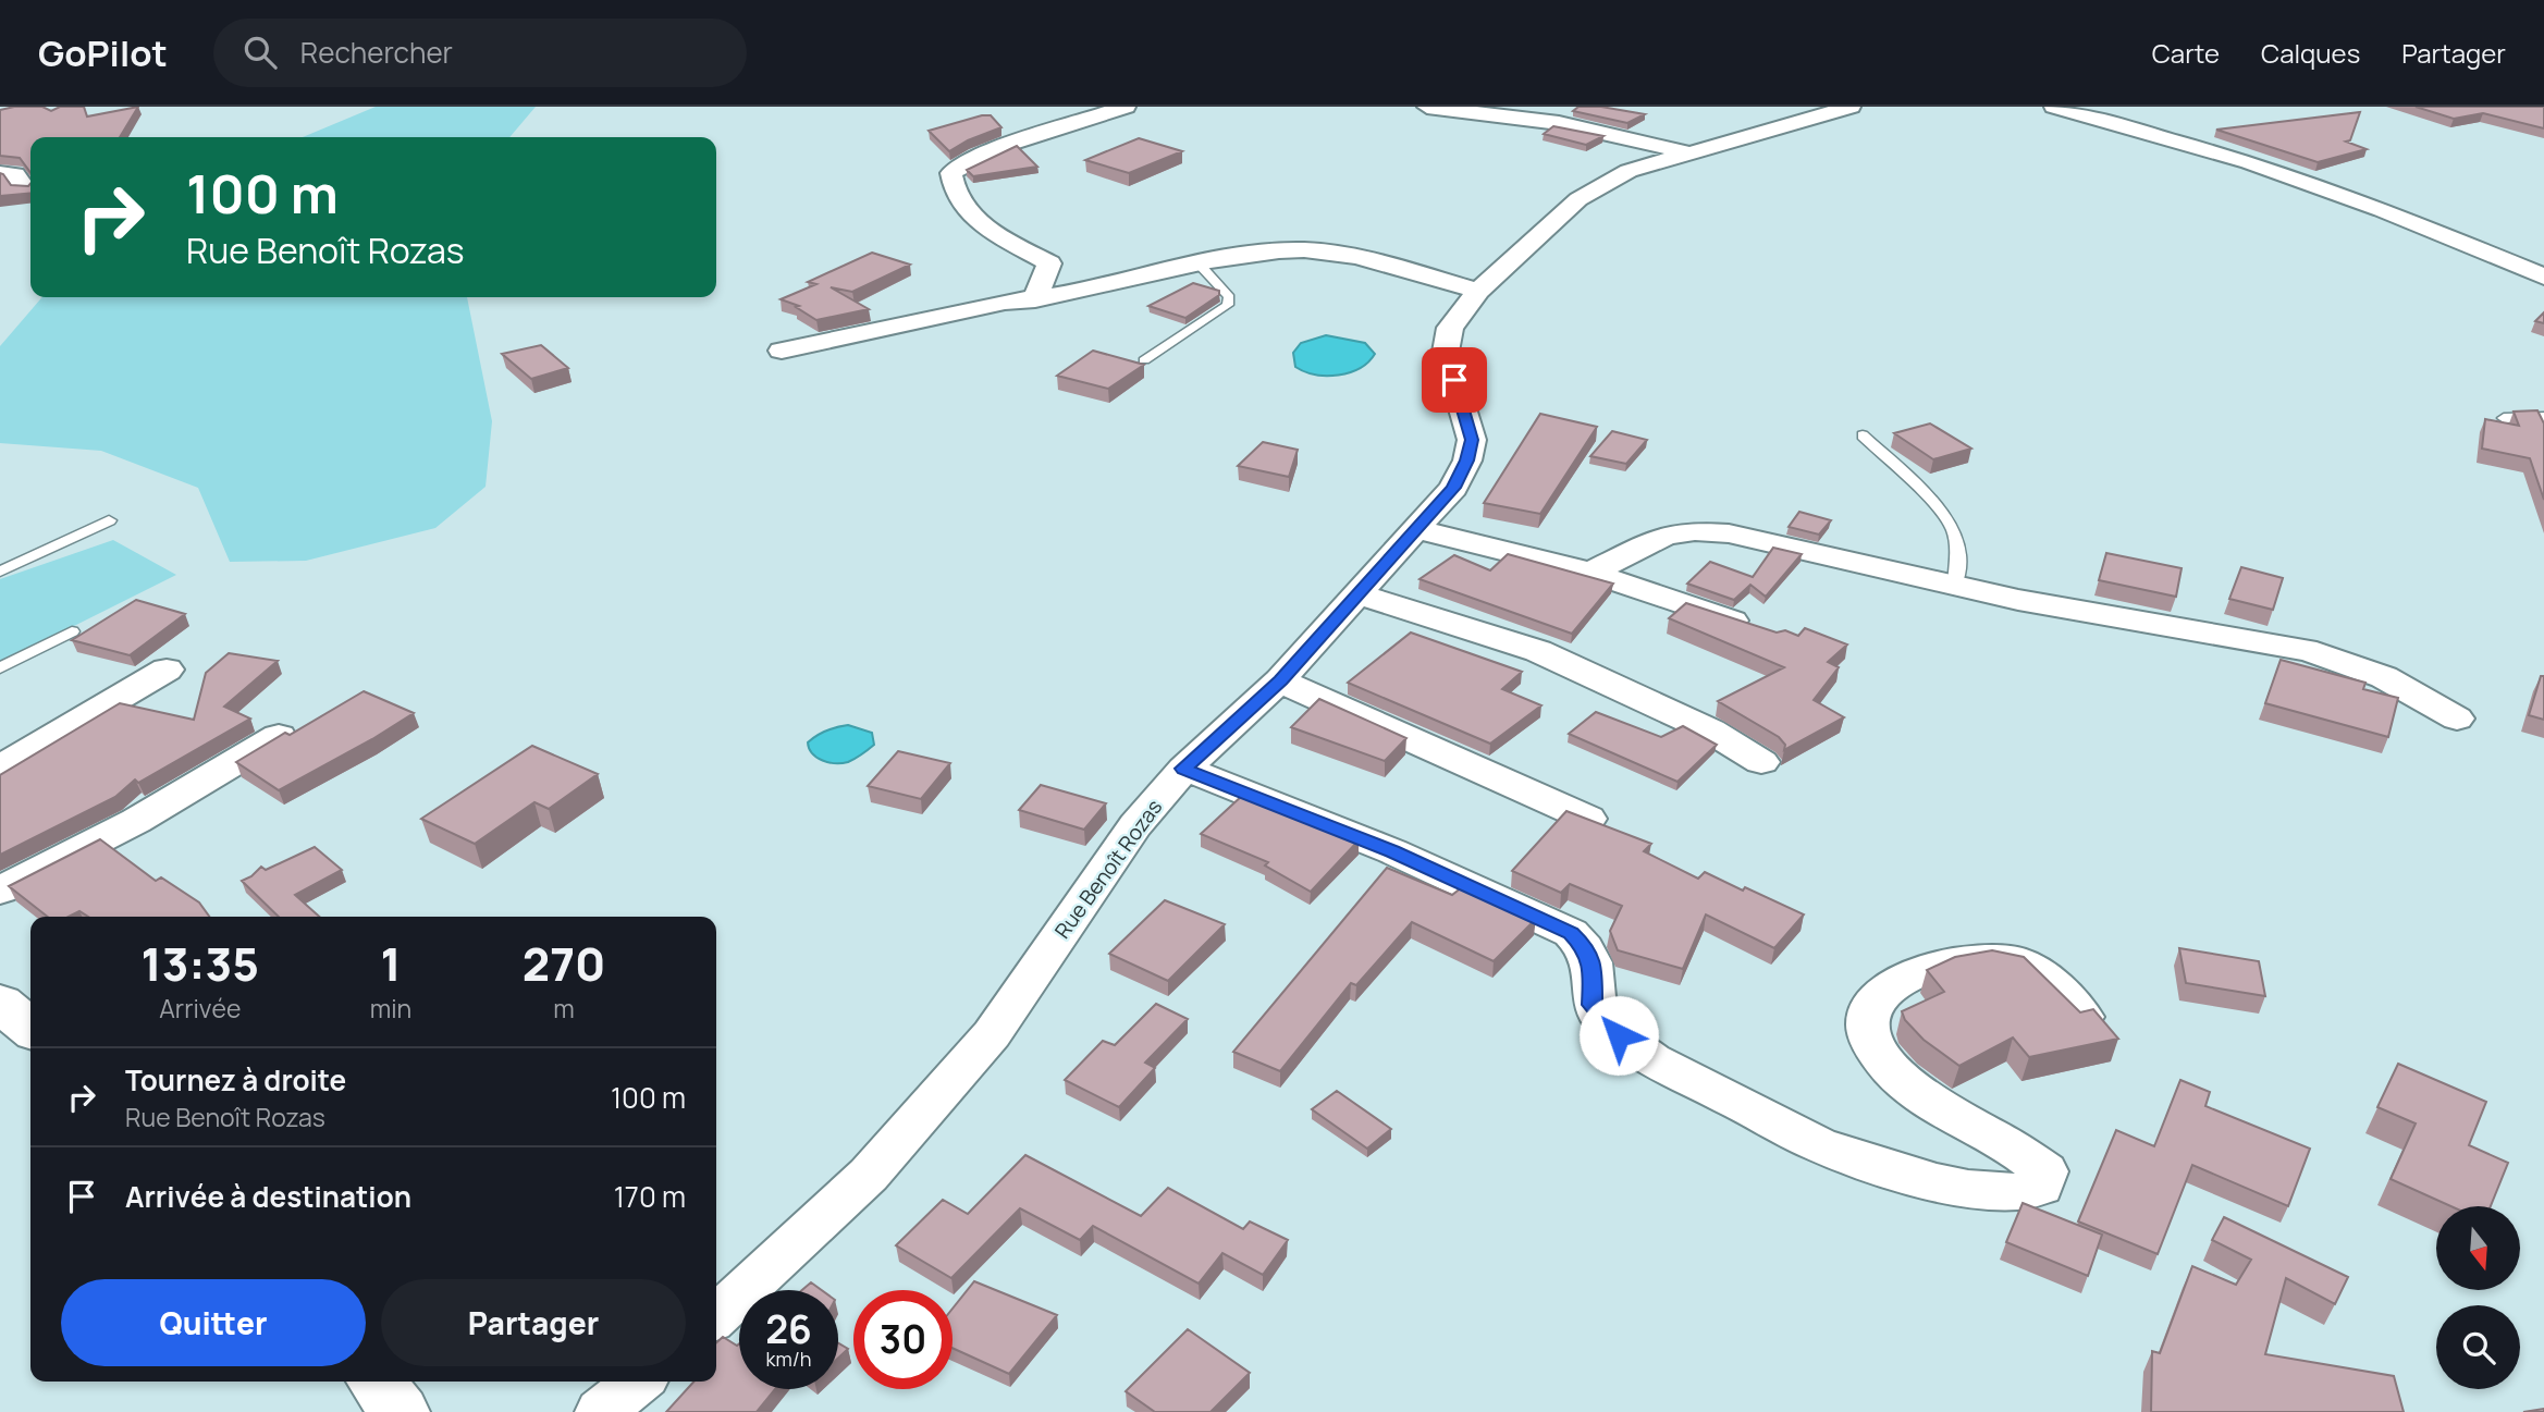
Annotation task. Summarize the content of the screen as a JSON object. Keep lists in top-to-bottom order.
{
  "streets": {
    "street": ["Rue Benoît Rozas"]
  },
  "north": "bottom",
  "page": {
    "header": "GoPilot",
    "search": "Rechercher",
    "nav": ["Carte", "Calques", "Partager"],
    "turn": ["100 m", "Rue Benoît Rozas"],
    "eta": [
      "13:35",
      "Arrivée",
      "1",
      "min",
      "270",
      "m"
    ],
    "list": [
      {
        "name": "Tournez à droite",
        "note": "Rue Benoît Rozas",
        "value": "100 m"
      },
      {
        "name": "Arrivée à destination",
        "value": "170 m"
      }
    ],
    "buttons": ["Quitter", "Partager"],
    "speed": "26 km/h",
    "limit": "30"
  }
}
